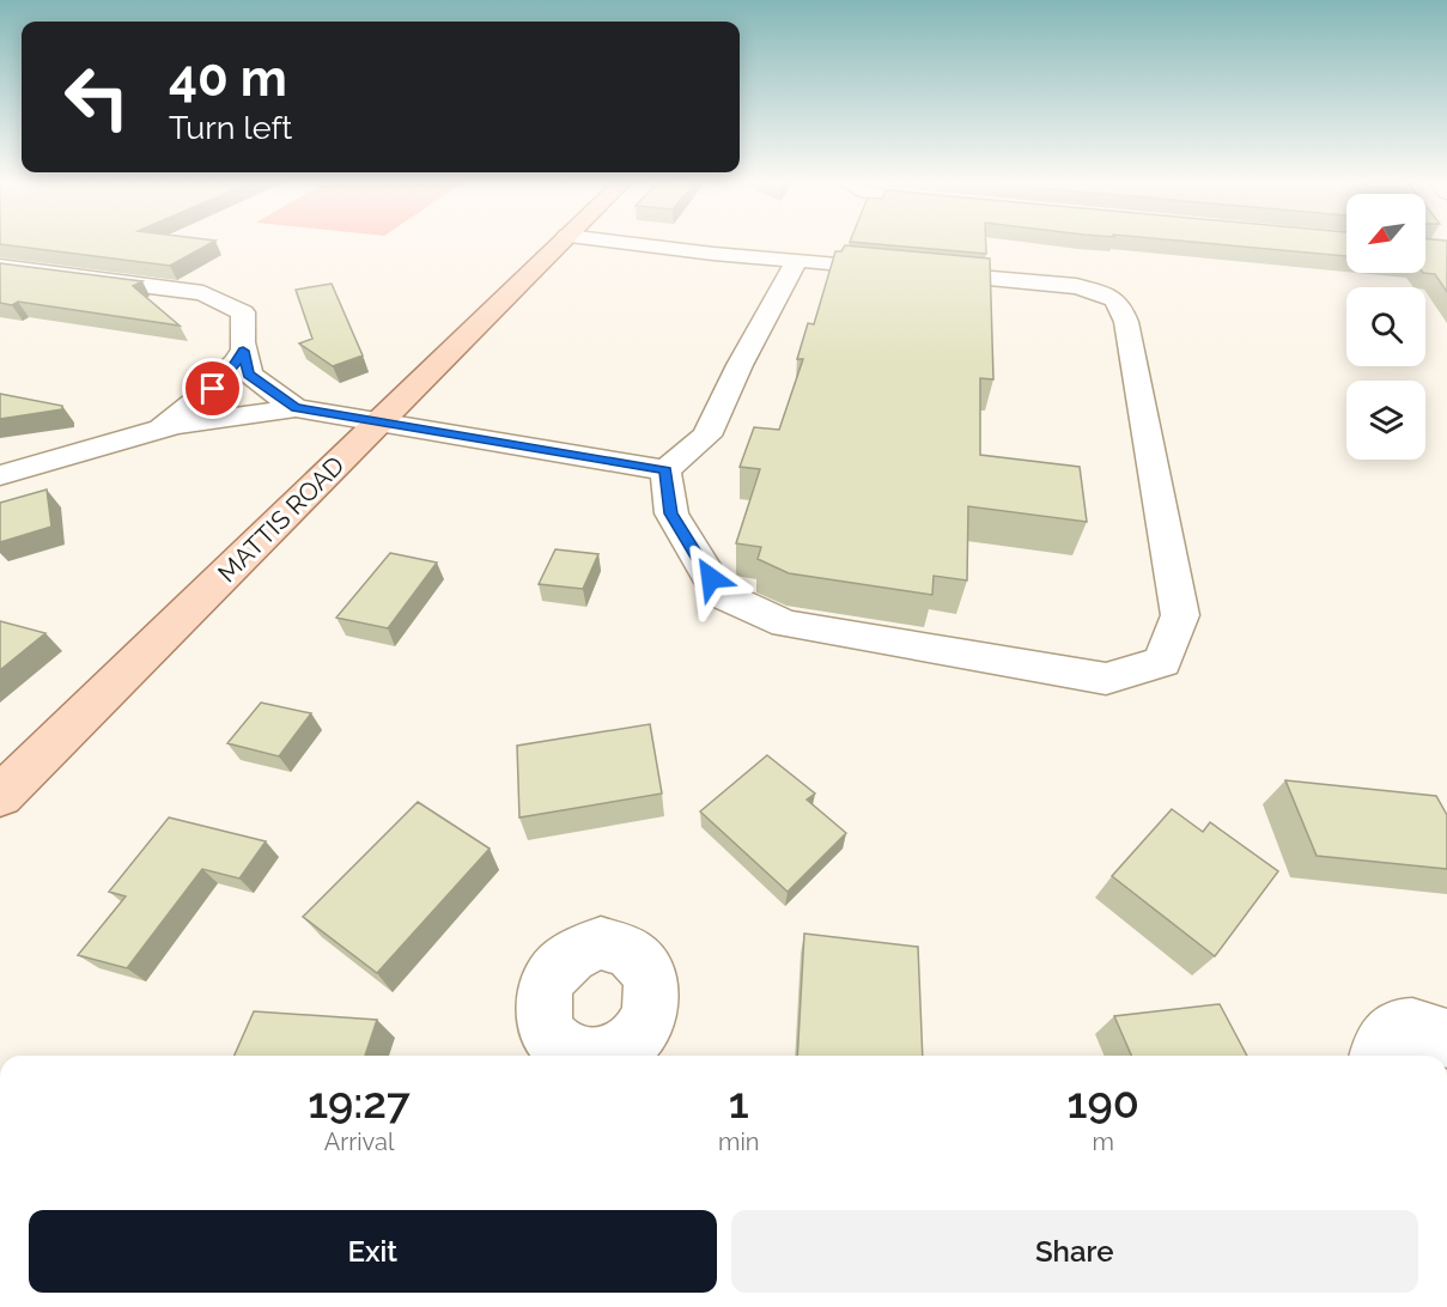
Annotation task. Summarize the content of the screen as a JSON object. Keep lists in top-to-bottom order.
{
  "streets": {
    "main road": ["MATTIS ROAD"]
  },
  "north": "bottom left",
  "page": {
    "turn": ["40 m", "Turn left"],
    "eta": [
      "19:27",
      "Arrival",
      "1",
      "min",
      "190",
      "m"
    ],
    "buttons": ["Exit", "Share"]
  }
}
